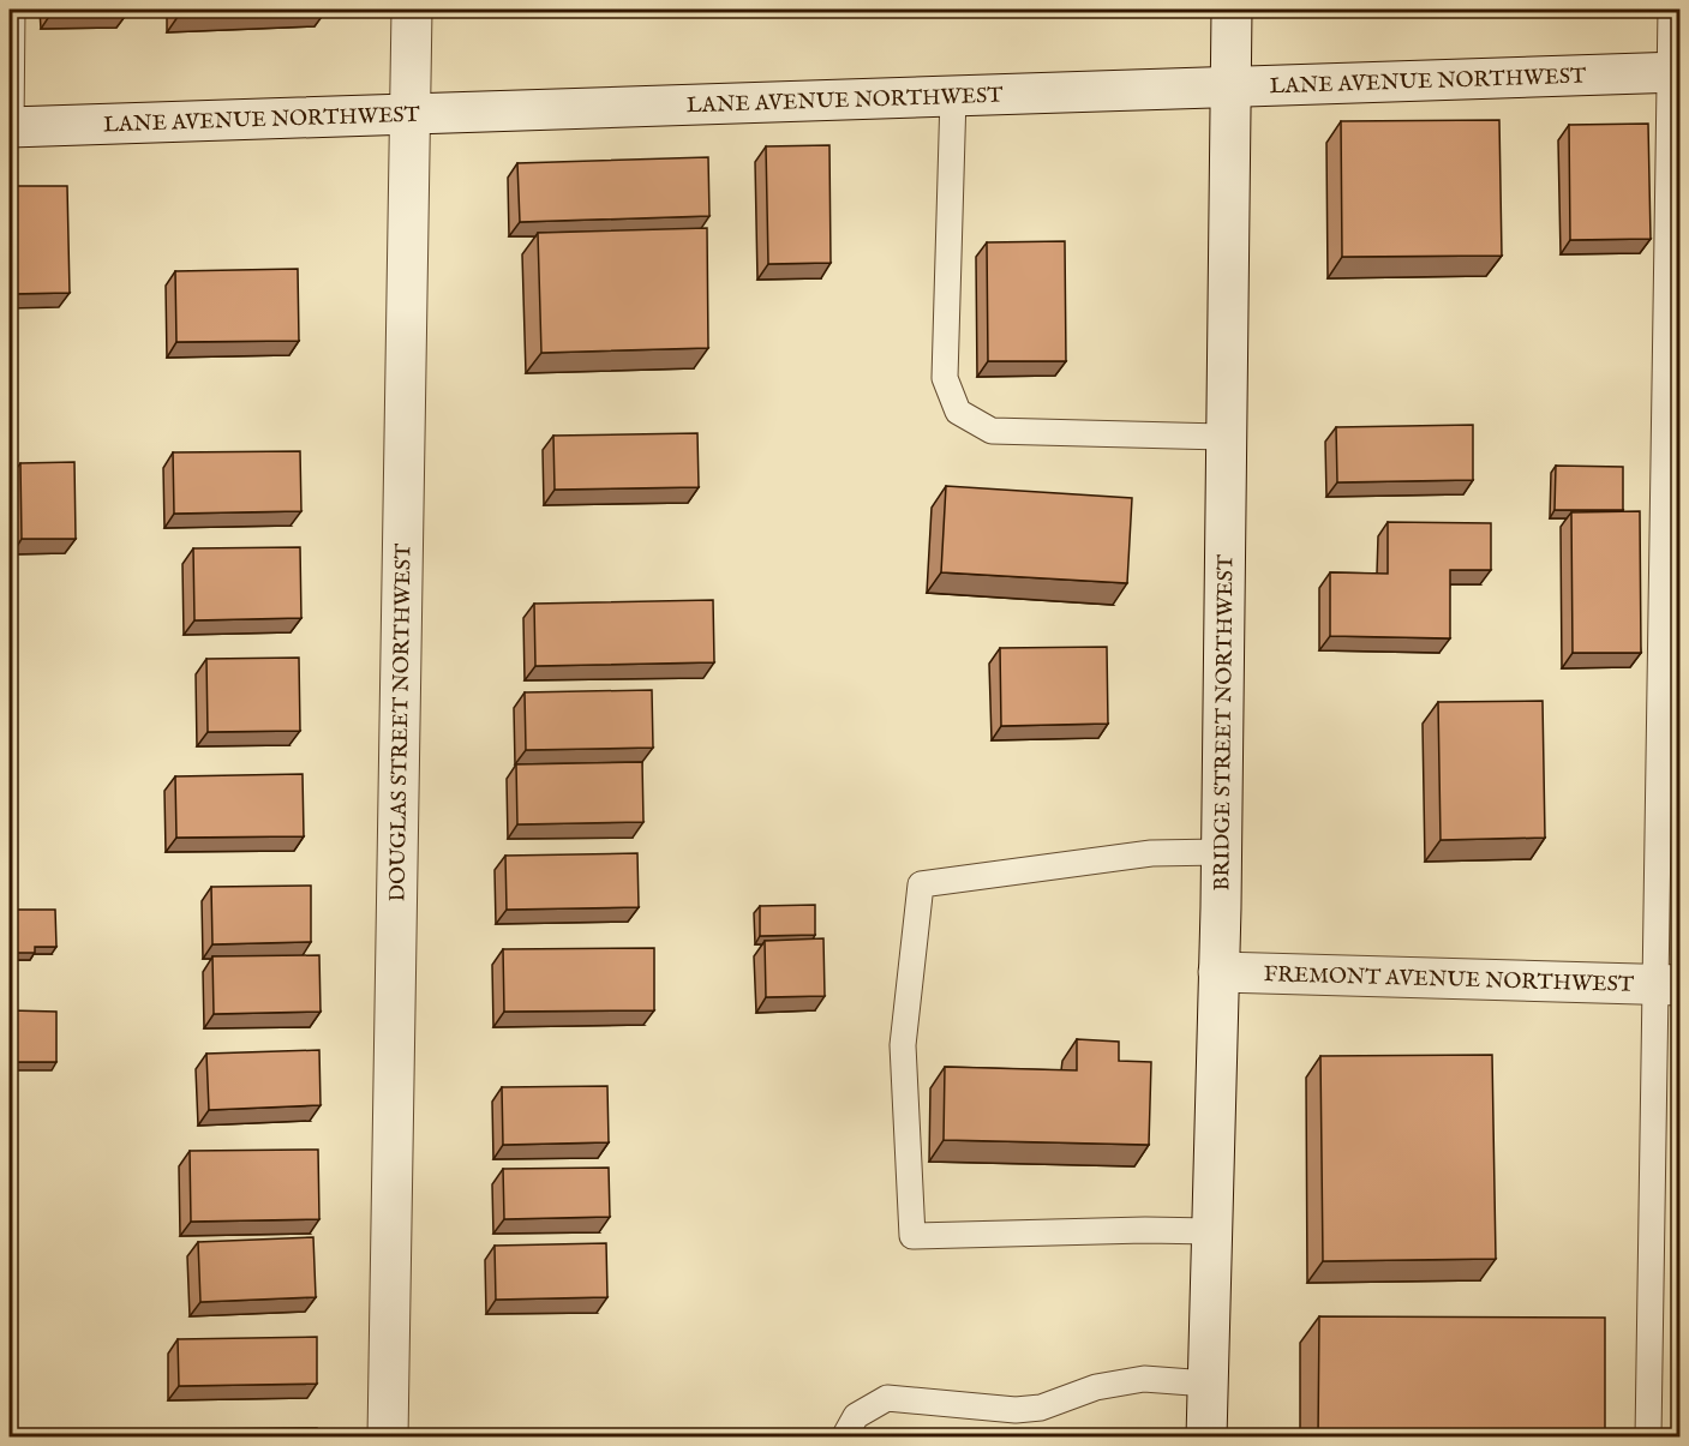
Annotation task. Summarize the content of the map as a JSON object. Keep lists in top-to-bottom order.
{
  "streets": {
    "street": [
      "LANE AVENUE NORTHWEST",
      "DOUGLAS STREET NORTHWEST",
      "BRIDGE STREET NORTHWEST",
      "FREMONT AVENUE NORTHWEST"
    ]
  },
  "crossings": [
    ["LANE AVENUE NORTHWEST", "DOUGLAS STREET NORTHWEST"],
    ["LANE AVENUE NORTHWEST", "BRIDGE STREET NORTHWEST"],
    ["BRIDGE STREET NORTHWEST", "FREMONT AVENUE NORTHWEST"]
  ]
}
